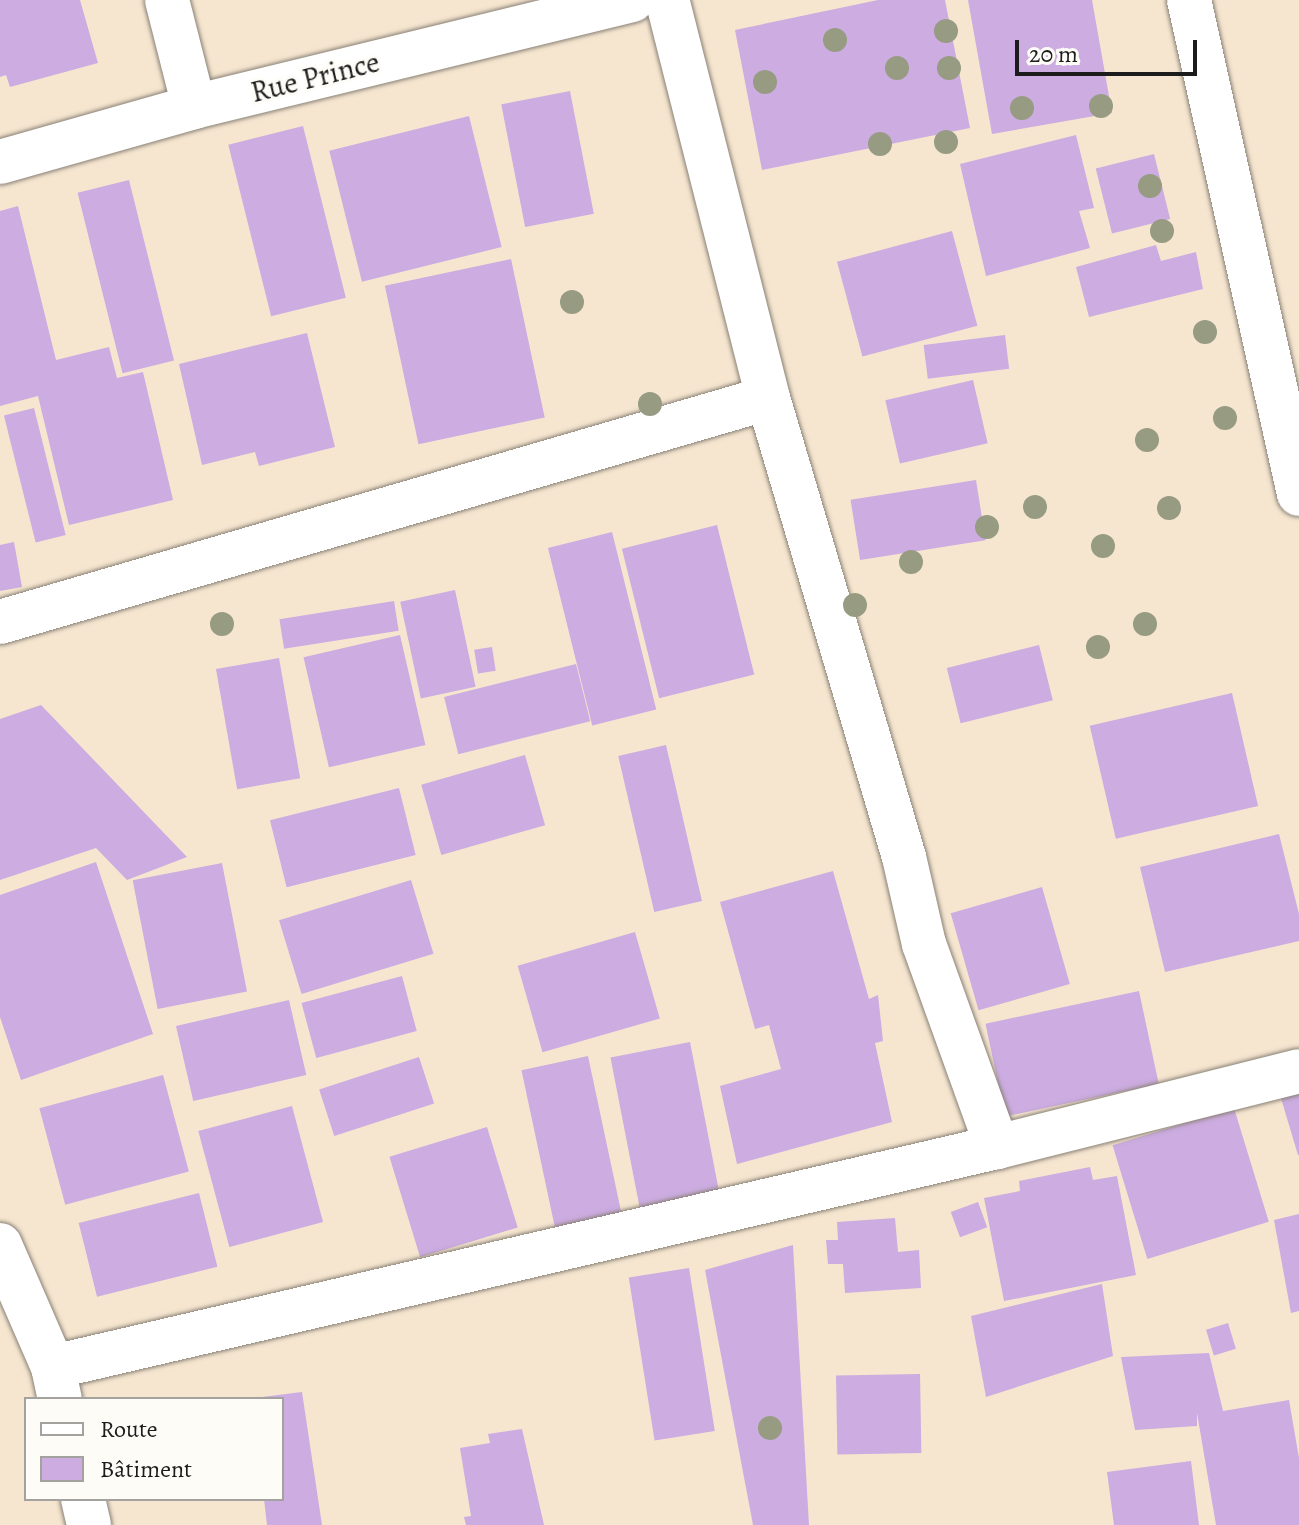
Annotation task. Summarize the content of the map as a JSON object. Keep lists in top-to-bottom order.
{
  "streets": {
    "street": ["Rue Prince"]
  },
  "legend": ["Route", "Bâtiment"],
  "scale_bar": "20 m"
}
